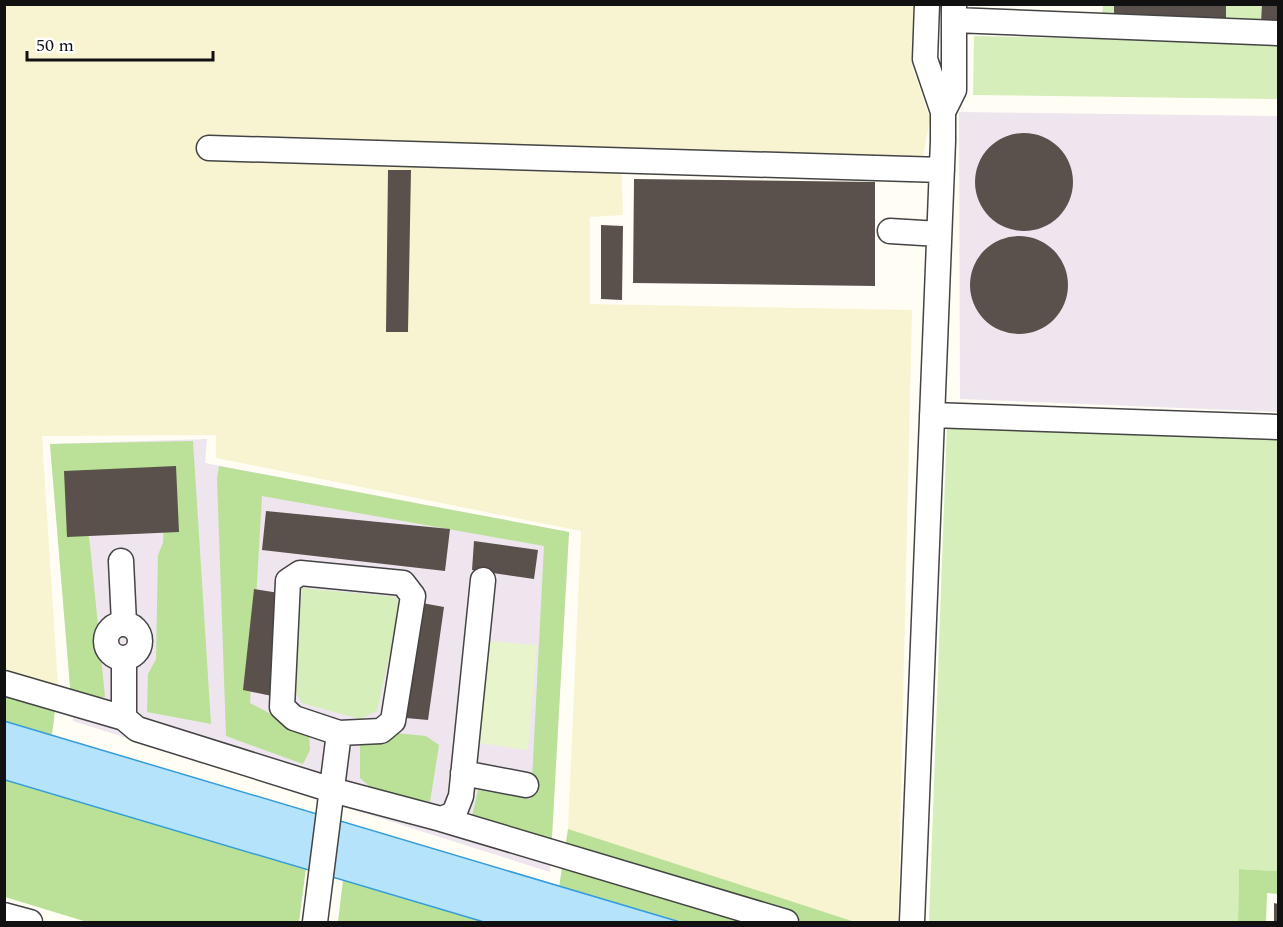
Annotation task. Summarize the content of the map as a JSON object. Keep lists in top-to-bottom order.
{
  "scale_bar": "50 m"
}
